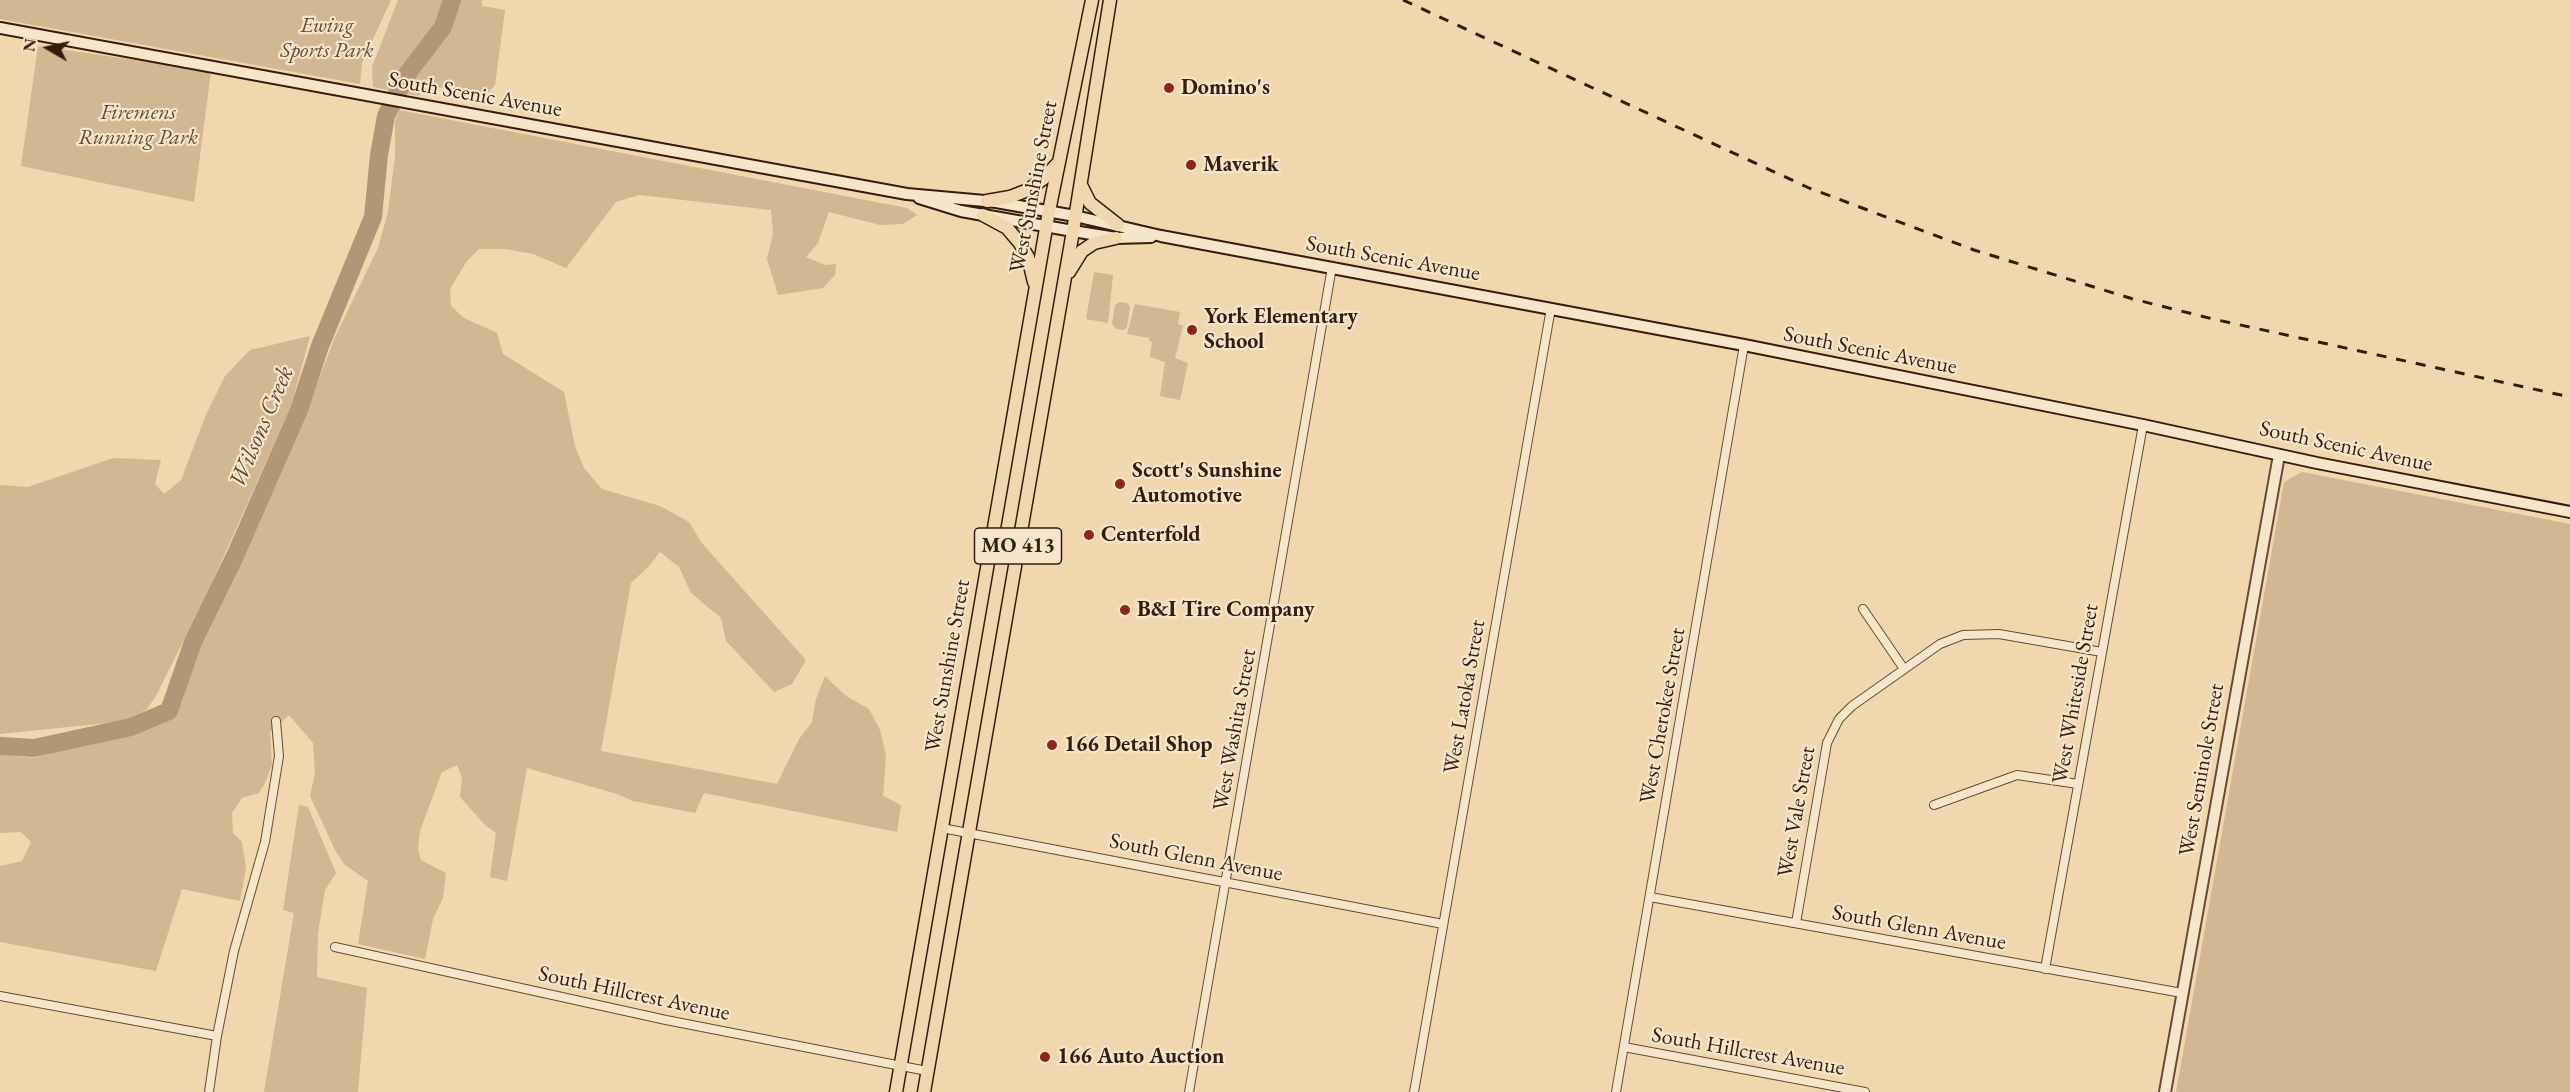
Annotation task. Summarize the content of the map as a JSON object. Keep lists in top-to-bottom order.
{
  "streets": {
    "main road": [
      "South Scenic Avenue",
      "West Sunshine Street",
      "MO 413",
      "West Seminole Street"
    ],
    "street": [
      "West Whiteside Street",
      "West Latoka Street",
      "West Cherokee Street",
      "West Washita Street",
      "West Vale Street",
      "South Glenn Avenue",
      "South Hillcrest Avenue"
    ]
  },
  "crossings": [
    ["South Scenic Avenue", "West Sunshine Street"],
    ["South Scenic Avenue", "West Whiteside Street"],
    ["South Scenic Avenue", "West Latoka Street"],
    ["South Scenic Avenue", "West Cherokee Street"],
    ["South Scenic Avenue", "West Washita Street"],
    ["South Scenic Avenue", "West Seminole Street"],
    ["West Sunshine Street", "South Glenn Avenue"],
    ["West Sunshine Street", "South Hillcrest Avenue"],
    ["West Whiteside Street", "West Vale Street"],
    ["West Whiteside Street", "South Glenn Avenue"],
    ["West Latoka Street", "South Glenn Avenue"],
    ["West Cherokee Street", "South Glenn Avenue"],
    ["West Cherokee Street", "South Hillcrest Avenue"],
    ["West Washita Street", "South Glenn Avenue"],
    ["West Seminole Street", "South Glenn Avenue"],
    ["West Vale Street", "South Glenn Avenue"]
  ],
  "water": ["Wilsons Creek"],
  "parks": ["Ewing Sports Park", "Firemens Running Park"],
  "places": [
    "Domino's",
    "Maverik",
    "York Elementary School",
    "Scott's Sunshine Automotive",
    "Centerfold",
    "B&I Tire Company",
    "166 Detail Shop",
    "166 Auto Auction"
  ],
  "north": "left"
}
